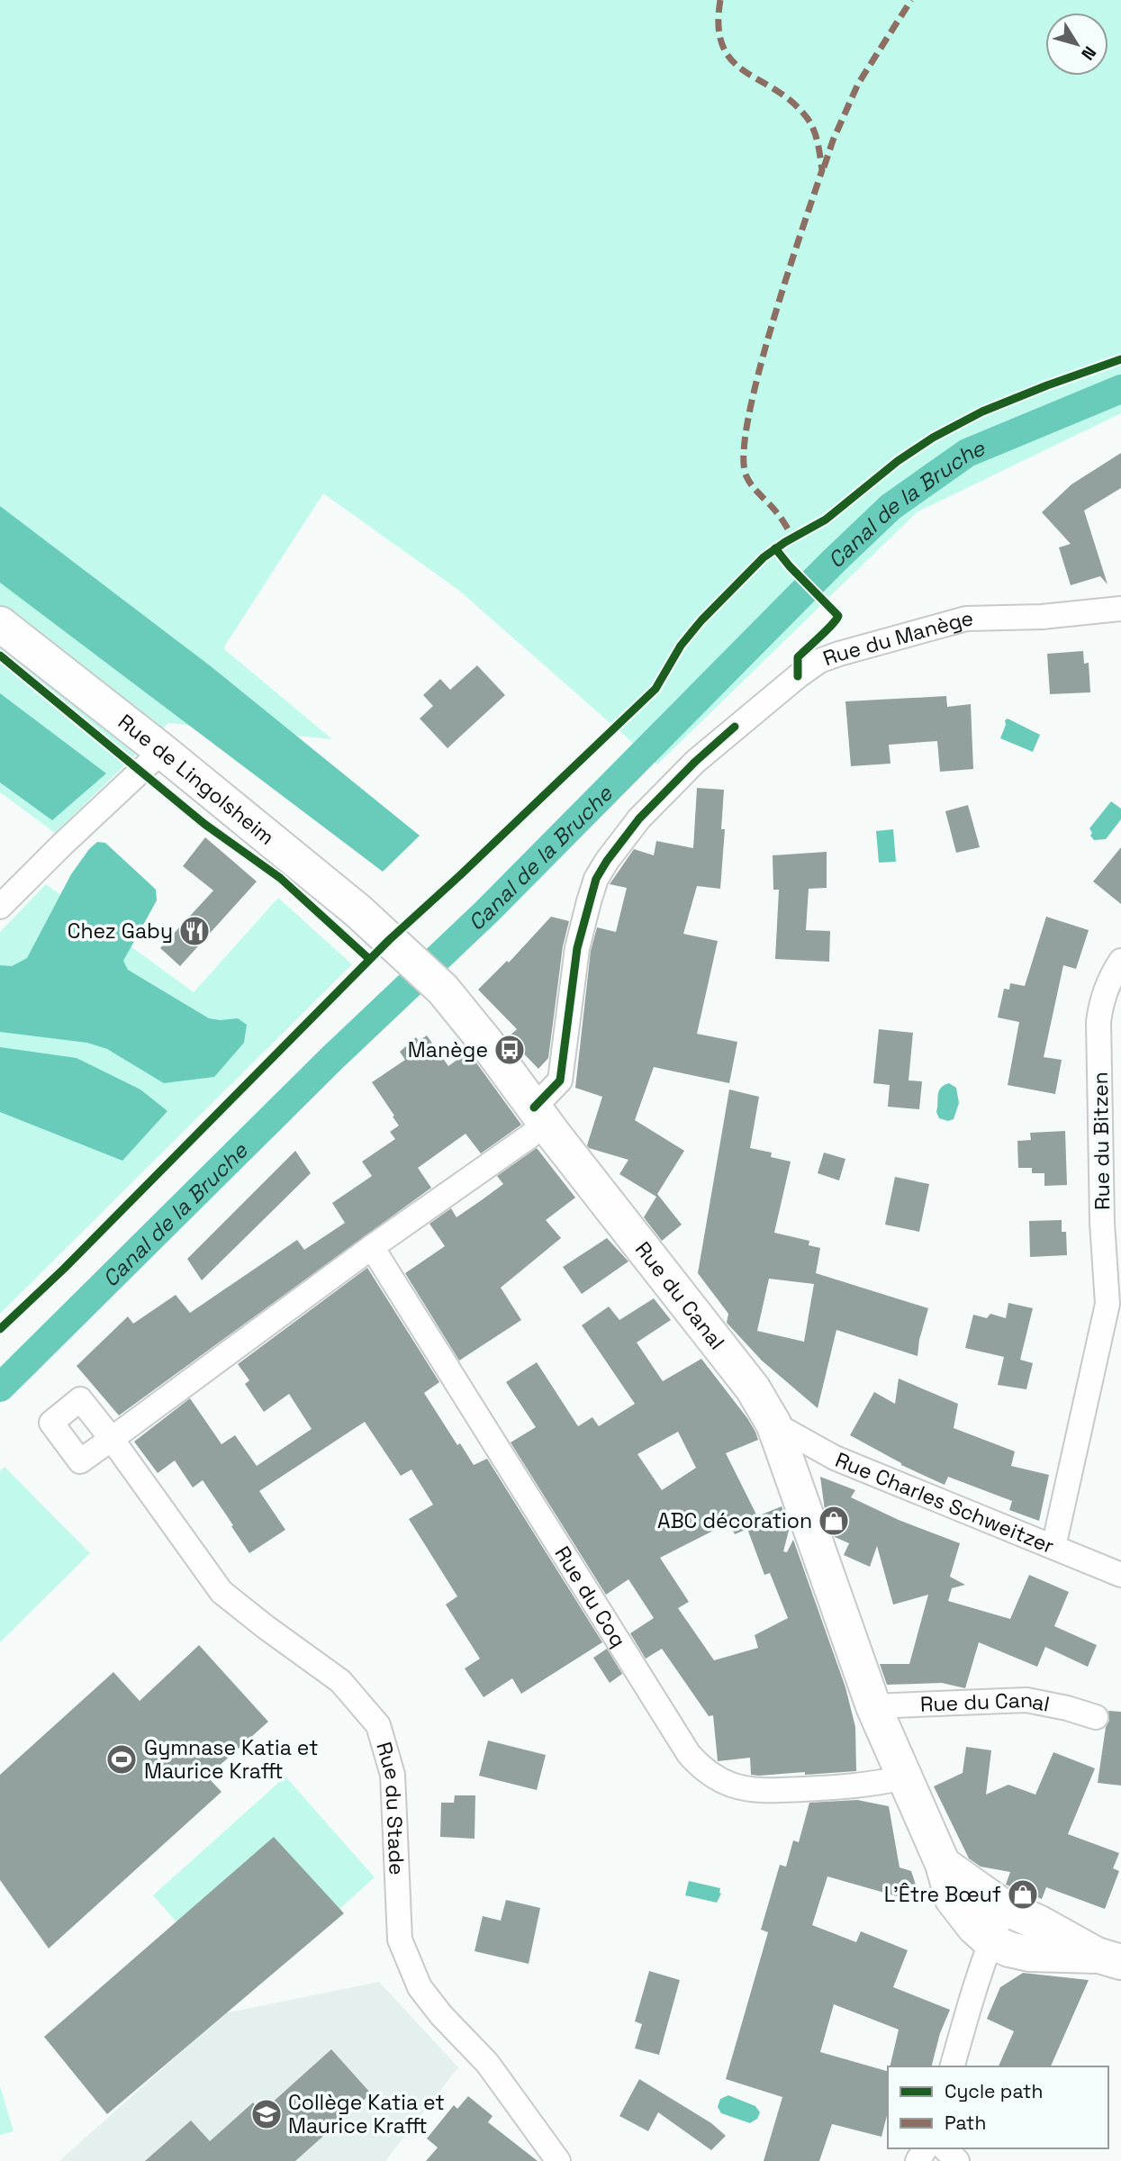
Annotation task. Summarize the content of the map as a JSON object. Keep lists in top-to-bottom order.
{
  "streets": {
    "main road": ["Rue de Lingolsheim", "Rue du Canal"],
    "street": [
      "Rue du Manège",
      "Rue du Bitzen",
      "Rue Charles Schweitzer",
      "Rue du Coq",
      "Rue du Stade"
    ]
  },
  "crossings": [
    ["Rue du Manège", "Rue du Canal"],
    ["Rue de Lingolsheim", "Rue du Canal"],
    ["Rue du Bitzen", "Rue Charles Schweitzer"],
    ["Rue du Canal", "Rue Charles Schweitzer"],
    ["Rue du Canal", "Rue du Coq"],
    ["Rue du Coq", "Rue du Stade"]
  ],
  "water": ["Canal de la Bruche"],
  "places": {
    "restaurant": ["Chez Gaby"],
    "bus stop": ["Manège"],
    "shop": ["ABC décoration", "L'Être Bœuf"],
    "sports": ["Gymnase Katia et Maurice Krafft"],
    "school or university": ["Collège Katia et Maurice Krafft"]
  },
  "legend": ["Cycle path", "Path"],
  "north": "bottom right"
}
